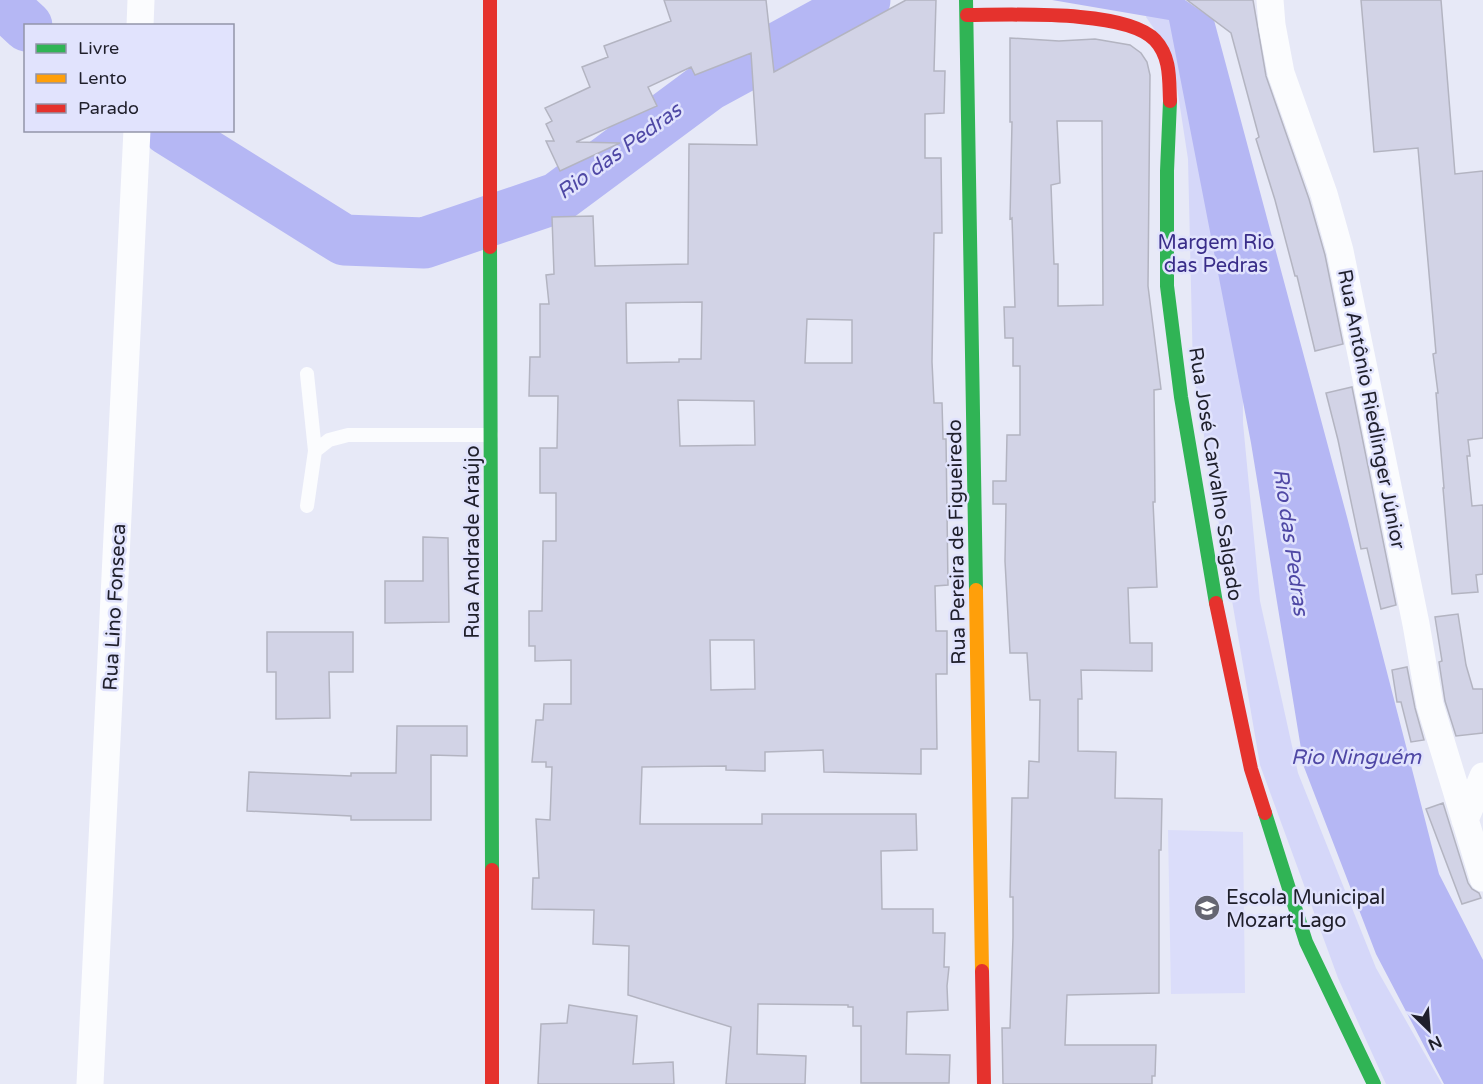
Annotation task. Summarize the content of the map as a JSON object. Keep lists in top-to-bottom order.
{
  "streets": {
    "street": [
      "Rua Antônio Riedlinger Júnior",
      "Rua José Carvalho Salgado",
      "Rua Andrade Araújo",
      "Rua Pereira de Figueiredo",
      "Rua Lino Fonseca"
    ]
  },
  "crossings": [
    ["Rua José Carvalho Salgado", "Rua Pereira de Figueiredo"]
  ],
  "water": ["Rio das Pedras", "Rio Ninguém"],
  "parks": ["Margem Rio das Pedras"],
  "places": {
    "school or university": ["Escola Municipal Mozart Lago"]
  },
  "legend": ["Livre", "Lento", "Parado"],
  "north": "bottom right"
}
